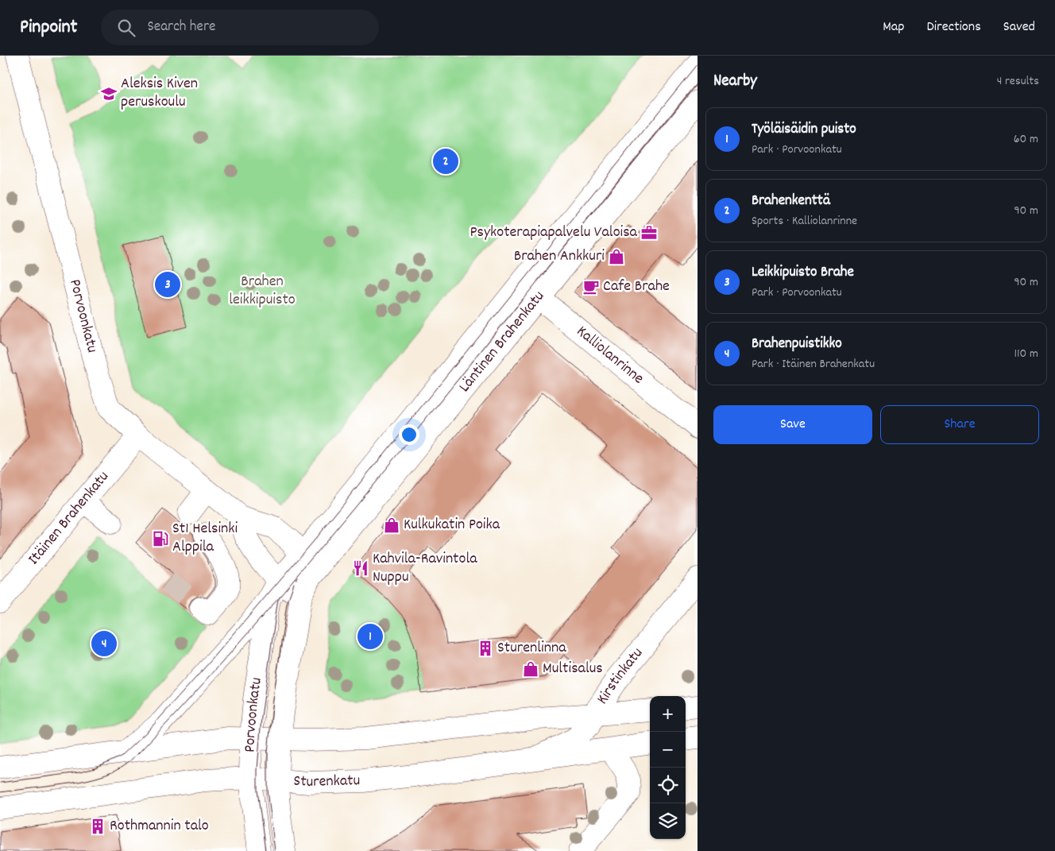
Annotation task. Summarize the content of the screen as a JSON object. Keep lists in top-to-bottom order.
{
  "streets": {
    "street": [
      "Porvoonkatu",
      "Läntinen Brahenkatu",
      "Kalliolanrinne",
      "Itäinen Brahenkatu",
      "Kirstinkatu",
      "Sturenkatu"
    ]
  },
  "crossings": [
    ["Porvoonkatu", "Läntinen Brahenkatu"],
    ["Porvoonkatu", "Itäinen Brahenkatu"],
    ["Porvoonkatu", "Sturenkatu"],
    ["Läntinen Brahenkatu", "Kalliolanrinne"],
    ["Kirstinkatu", "Sturenkatu"]
  ],
  "parks": ["Brahen leikkipuisto"],
  "places": {
    "school or university": ["Aleksis Kiven peruskoulu"],
    "office": ["Psykoterapiapalvelu Valoisa"],
    "shop": ["Brahen Ankkuri", "Kulkukatin Poika", "Multisalus"],
    "cafe": ["Cafe Brahe"],
    "fuel station": ["St1 Helsinki Alppila"],
    "restaurant": ["Kahvila-Ravintola Nuppu"],
    "building": ["Sturenlinna", "Rothmannin talo"]
  },
  "page": {
    "header": "Pinpoint",
    "search": "Search here",
    "nav": ["Map", "Directions", "Saved"],
    "heading": ["Nearby", "4 results"],
    "list": [
      {
        "mark": "1",
        "name": "Työläisäidin puisto",
        "note": "Park · Porvoonkatu",
        "value": "60 m"
      },
      {
        "mark": "2",
        "name": "Brahenkenttä",
        "note": "Sports · Kalliolanrinne",
        "value": "90 m"
      },
      {
        "mark": "3",
        "name": "Leikkipuisto Brahe",
        "note": "Park · Porvoonkatu",
        "value": "90 m"
      },
      {
        "mark": "4",
        "name": "Brahenpuistikko",
        "note": "Park · Itäinen Brahenkatu",
        "value": "110 m"
      }
    ],
    "pins": [
      "2",
      "3",
      "1",
      "4"
    ],
    "buttons": ["Save", "Share"],
    "map_buttons": ["+", "−"]
  }
}
